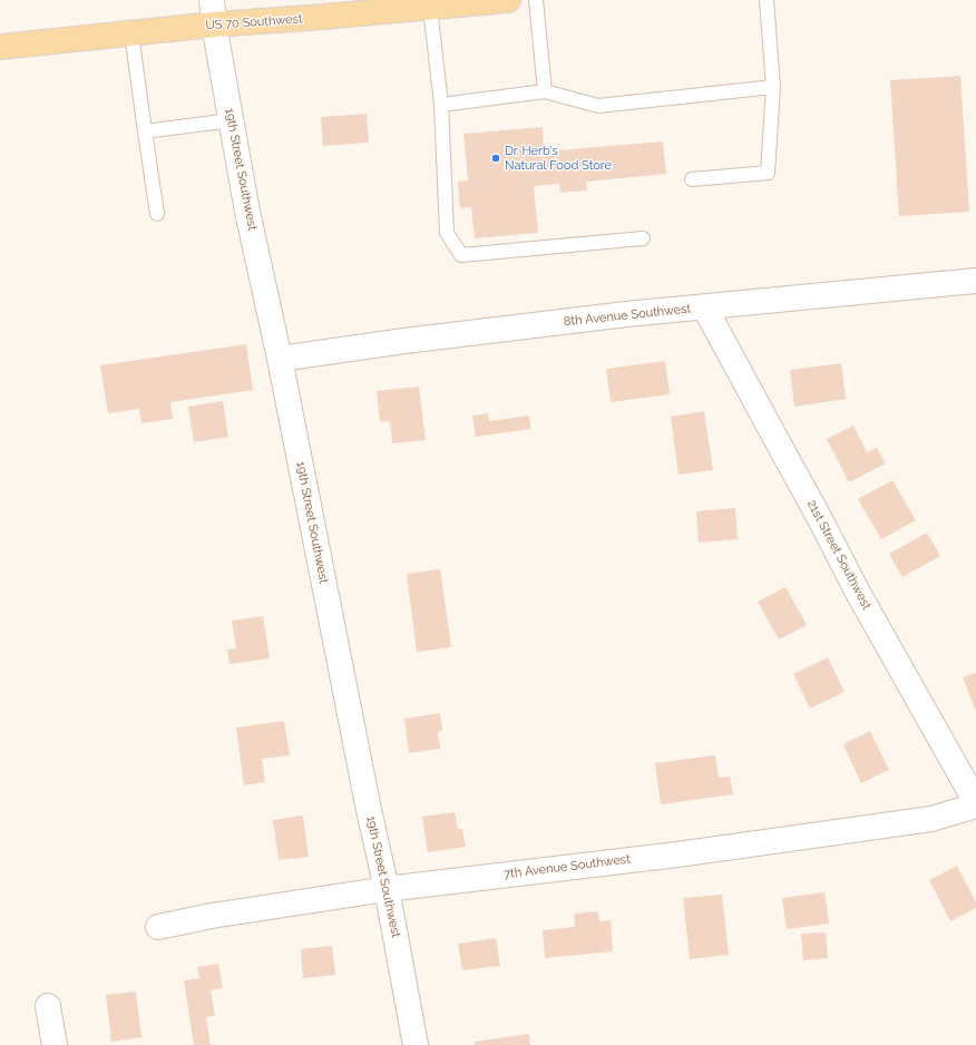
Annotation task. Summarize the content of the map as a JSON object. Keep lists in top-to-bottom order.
{
  "streets": {
    "main road": ["US 70 Southwest"],
    "street": [
      "19th Street Southwest",
      "8th Avenue Southwest",
      "21st Street Southwest",
      "7th Avenue Southwest"
    ]
  },
  "crossings": [
    ["US 70 Southwest", "19th Street Southwest"],
    ["19th Street Southwest", "8th Avenue Southwest"],
    ["19th Street Southwest", "7th Avenue Southwest"],
    ["8th Avenue Southwest", "21st Street Southwest"]
  ],
  "places": ["Dr. Herb's Natural Food Store"]
}
